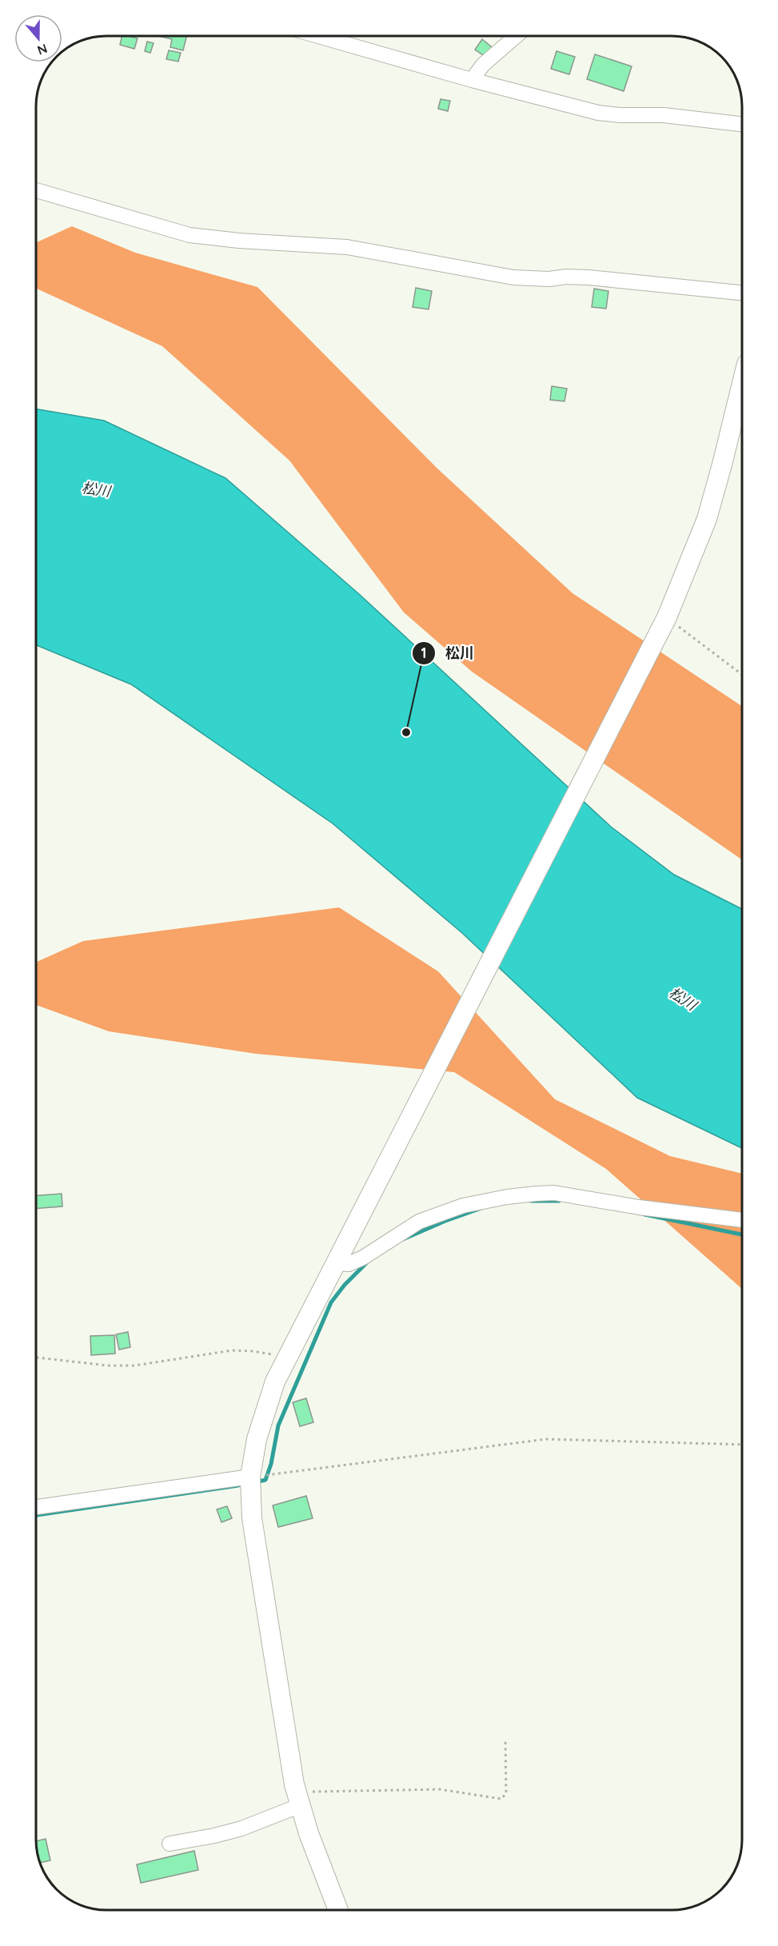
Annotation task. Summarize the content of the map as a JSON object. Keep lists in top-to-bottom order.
{
  "water": ["松川"],
  "places": ["松川"],
  "north": "bottom"
}
